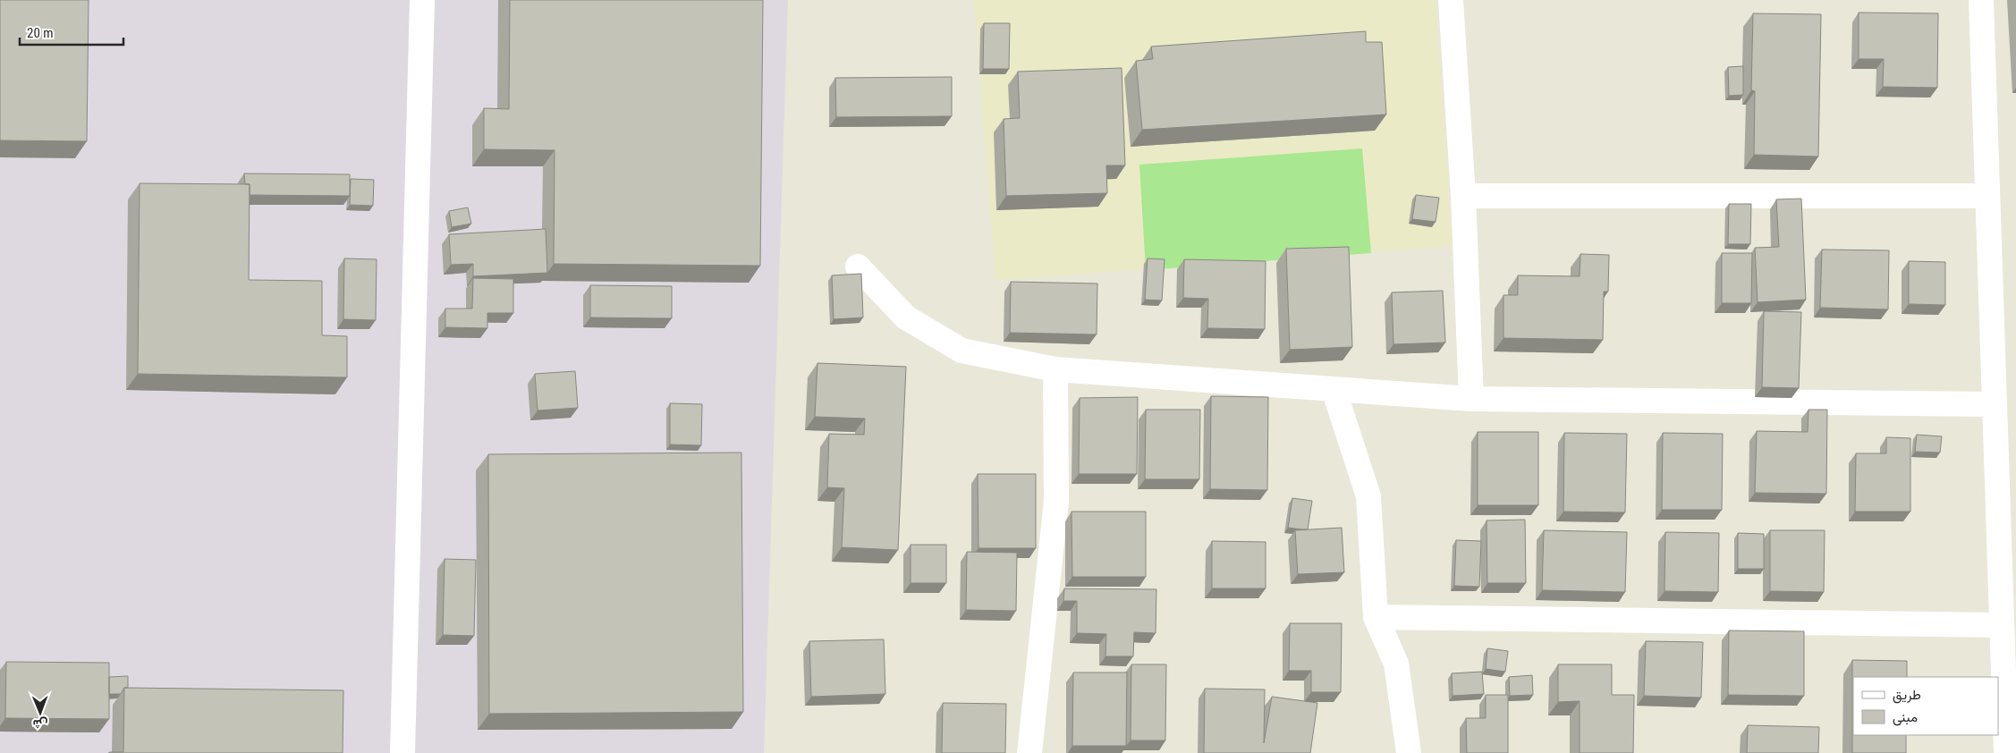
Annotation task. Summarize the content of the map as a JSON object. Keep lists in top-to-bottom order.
{
  "legend": ["طريق", "مبنى"],
  "scale_bar": "20 m",
  "north": "bottom"
}
